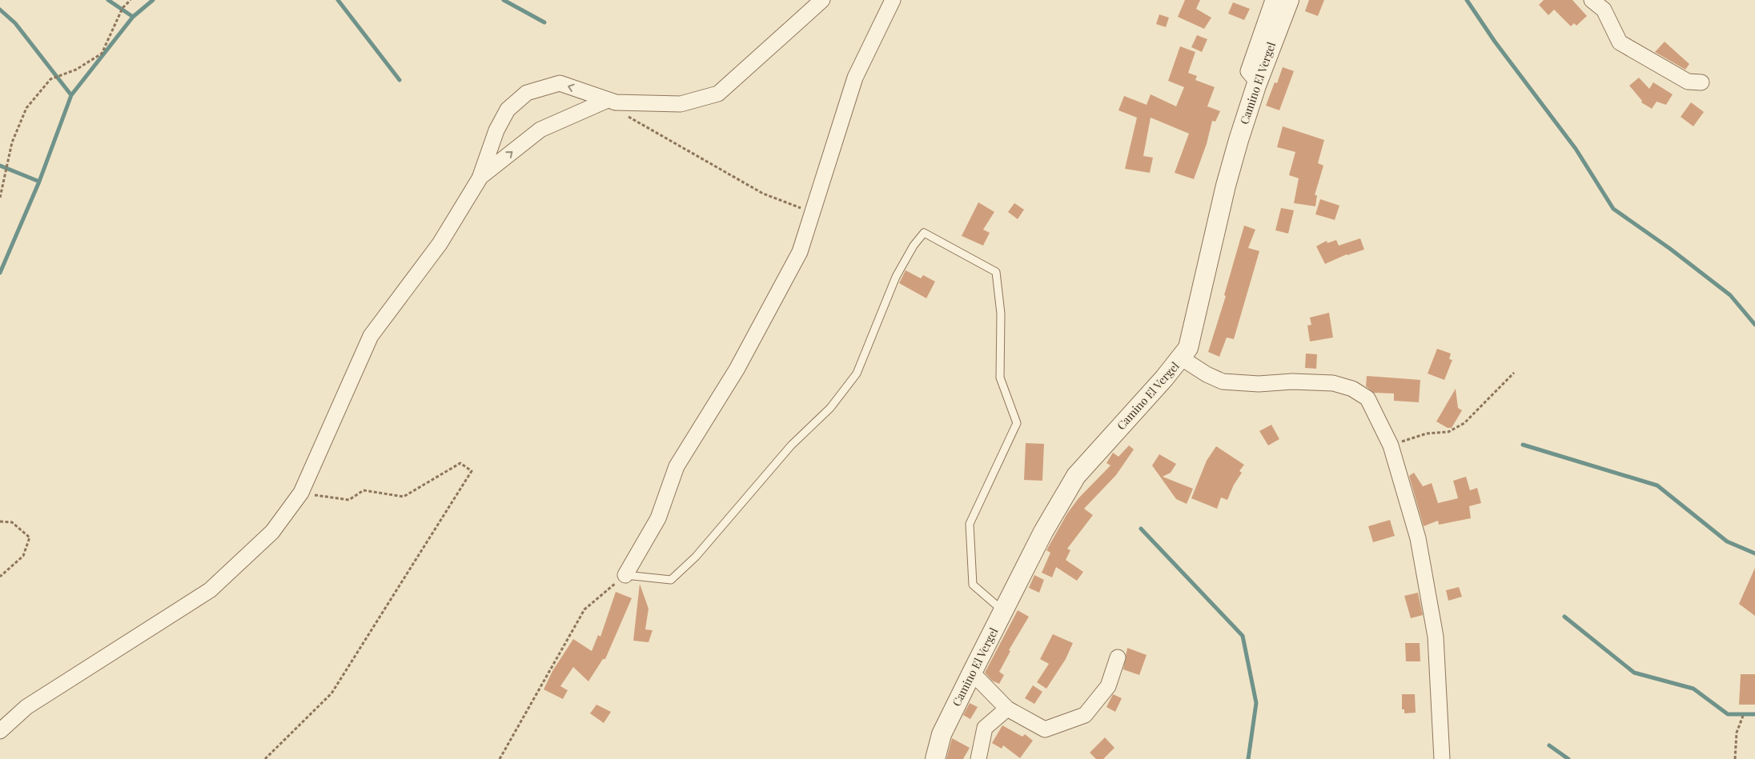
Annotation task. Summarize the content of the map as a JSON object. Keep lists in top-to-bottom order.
{
  "streets": {
    "street": ["Camino El Vergel"]
  }
}
